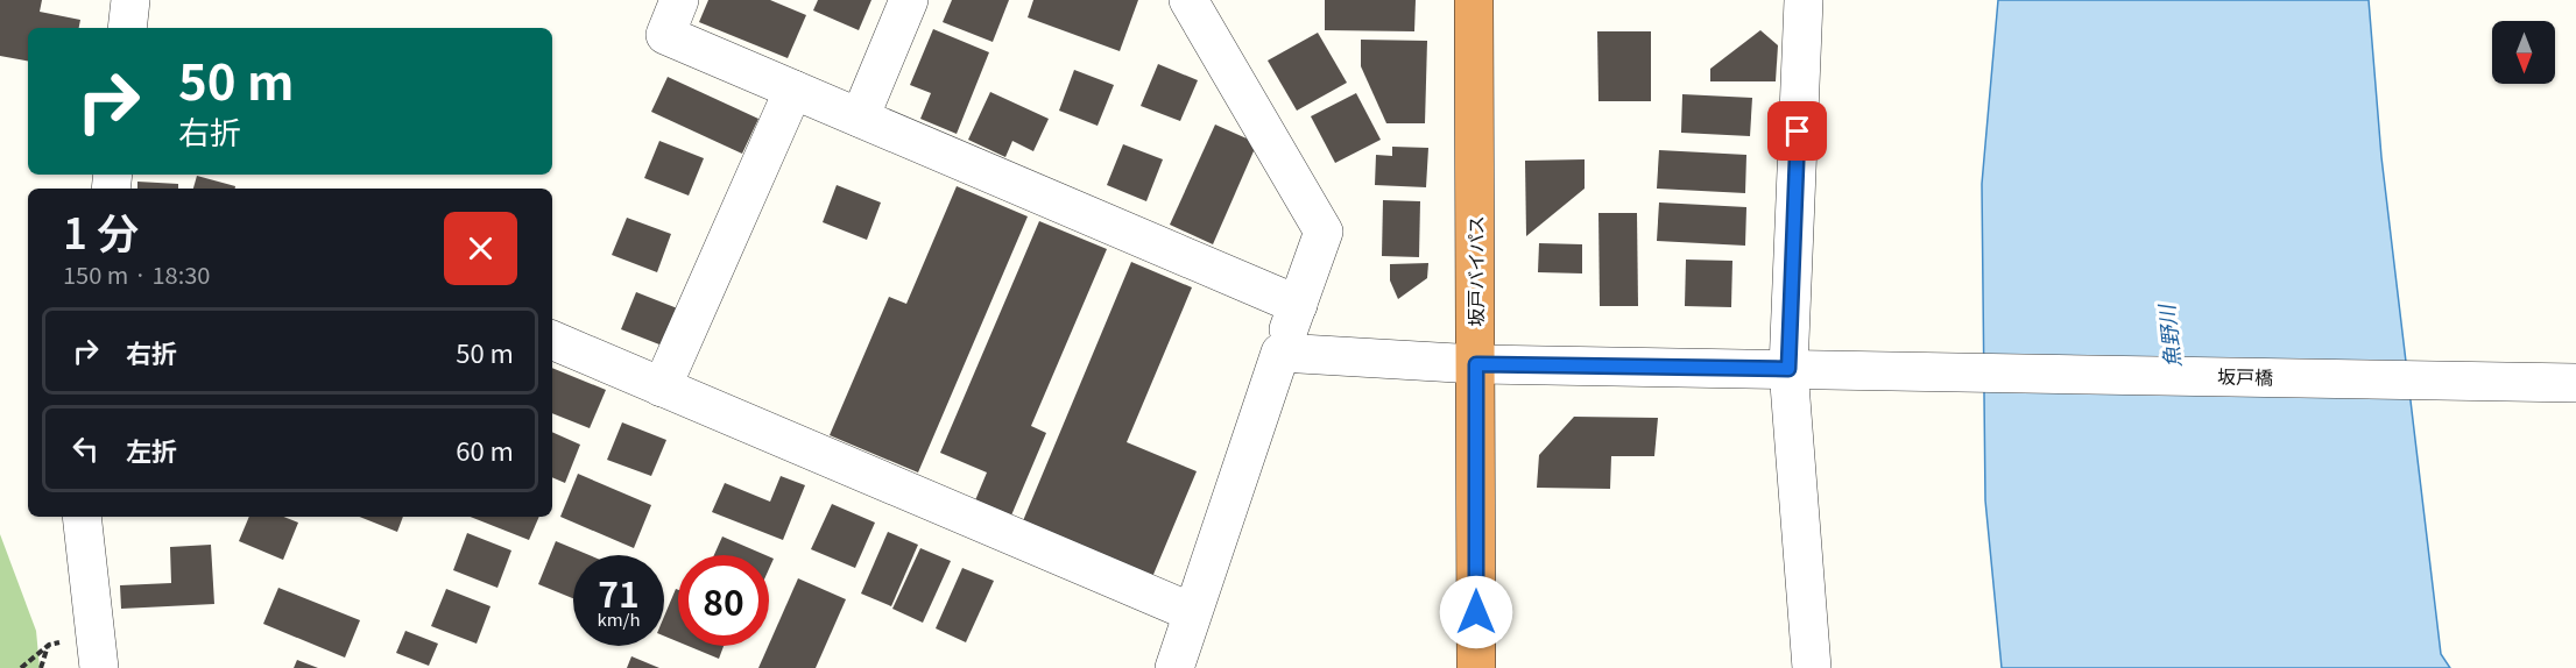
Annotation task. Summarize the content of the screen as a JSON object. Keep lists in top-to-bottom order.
{
  "streets": {
    "highway": ["坂戸バイパス"],
    "street": ["坂戸橋"]
  },
  "crossings": [
    ["坂戸バイパス", "坂戸橋"]
  ],
  "water": ["魚野川"],
  "north": "bottom",
  "page": {
    "turn": ["50 m", "右折"],
    "heading": ["1 分", "150 m · 18:30"],
    "list": [
      {
        "name": "右折",
        "value": "50 m"
      },
      {
        "name": "左折",
        "value": "60 m"
      }
    ],
    "speed": "71 km/h",
    "limit": "80"
  }
}
